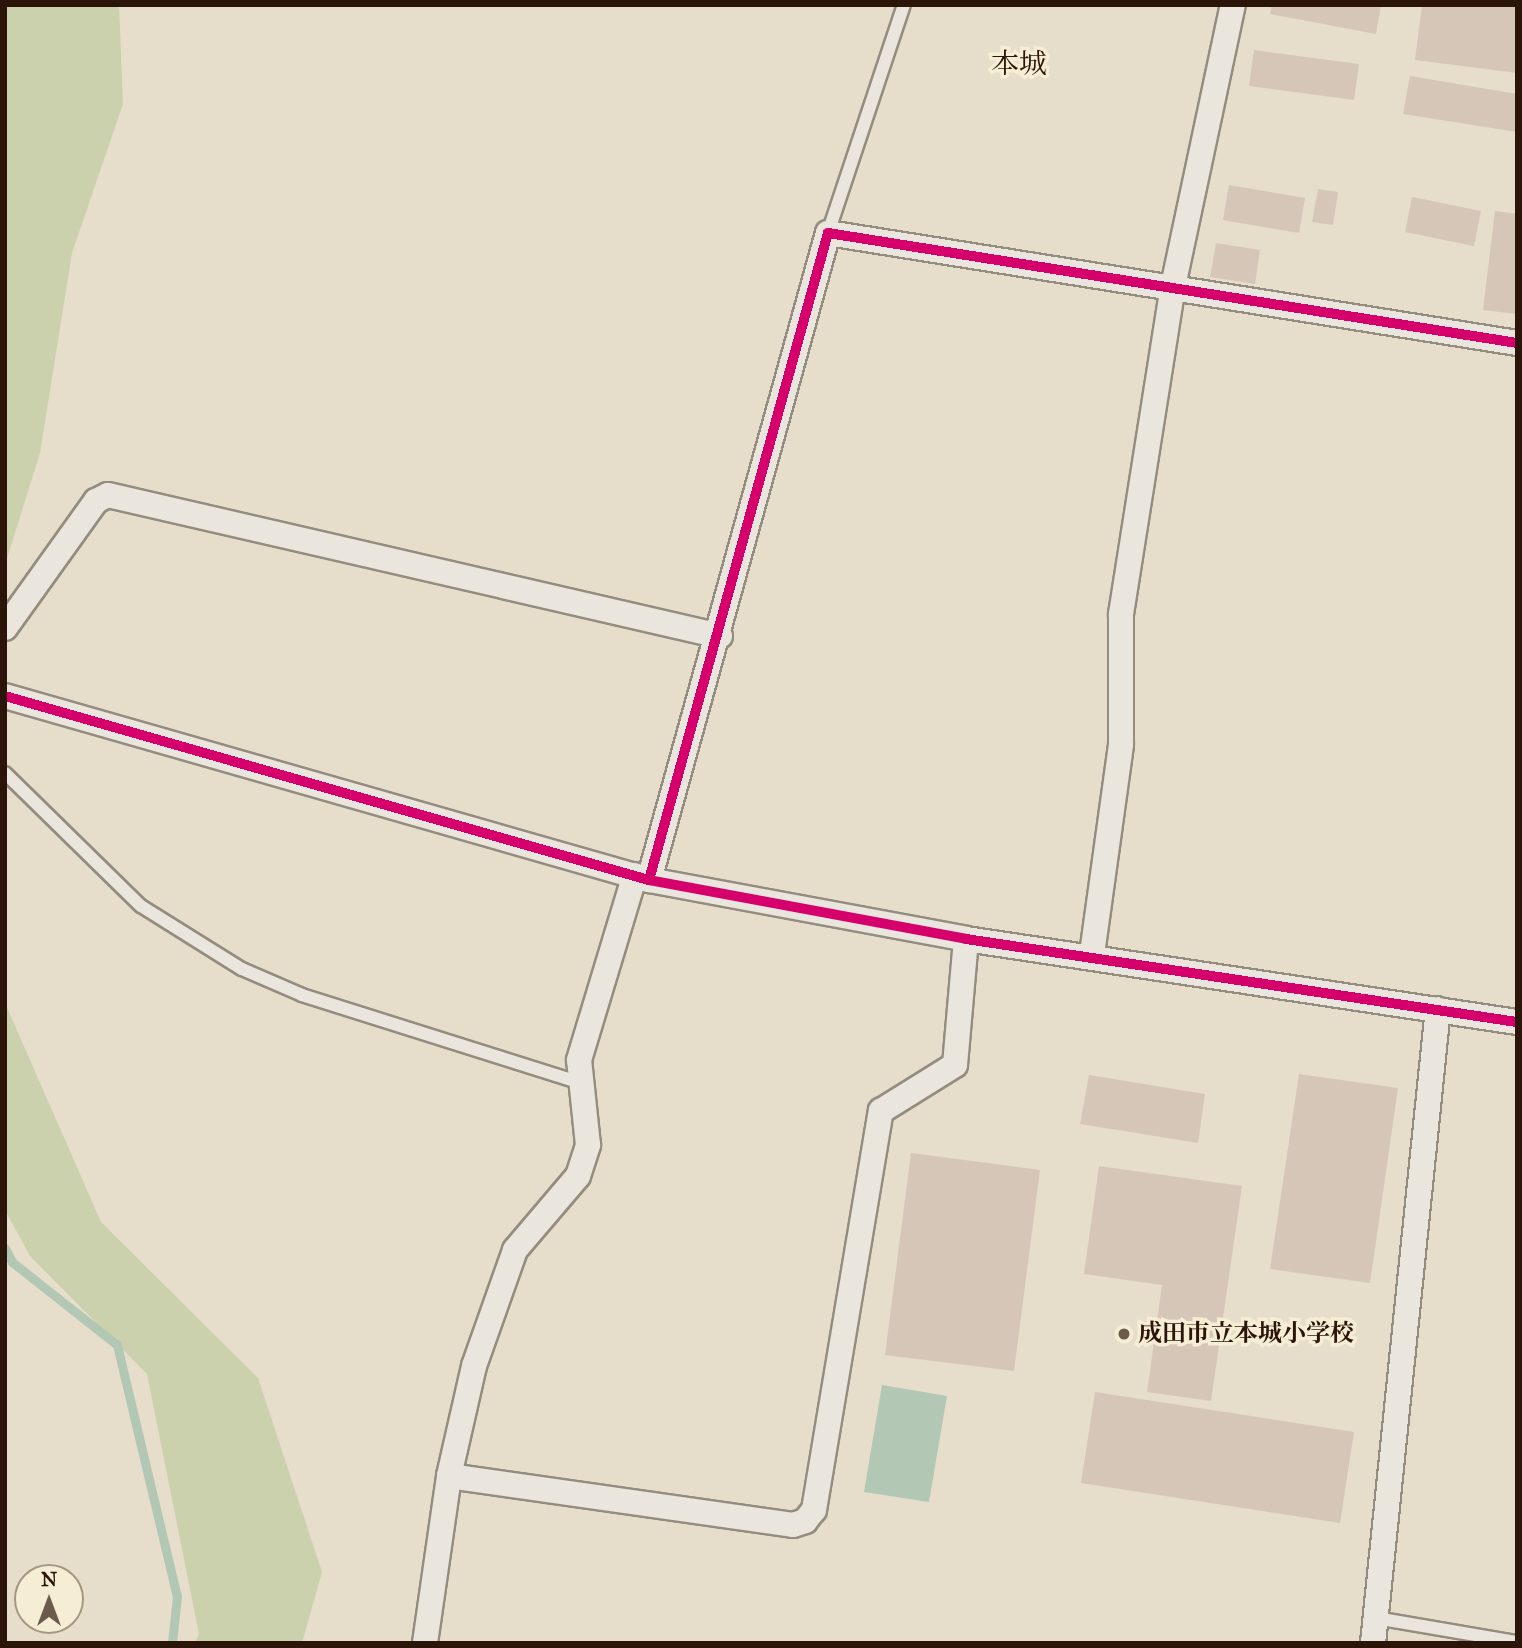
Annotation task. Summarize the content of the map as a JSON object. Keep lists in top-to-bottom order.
{
  "districts": ["本城"],
  "places": ["成田市立本城小学校"],
  "north": "top"
}
